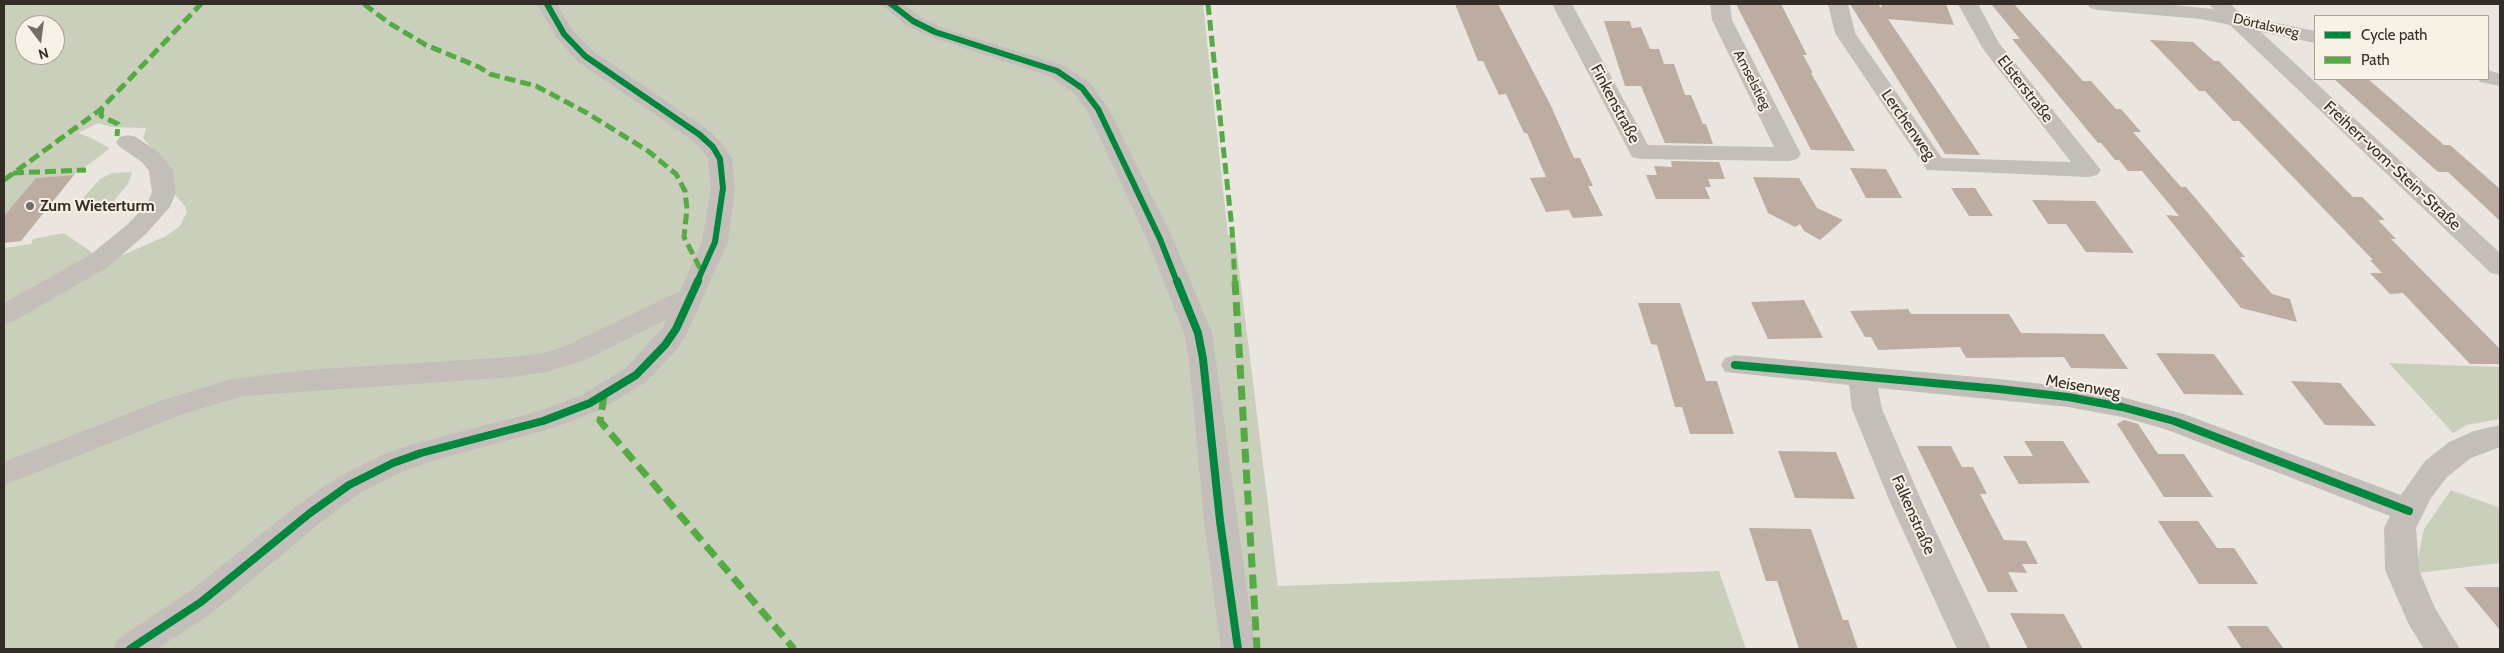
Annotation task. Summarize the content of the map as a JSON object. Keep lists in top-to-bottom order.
{
  "streets": {
    "street": [
      "Dörtalsweg",
      "Amselstieg",
      "Elsterstraße",
      "Finkenstraße",
      "Lerchenweg",
      "Freiherr-vom-Stein-Straße",
      "Meisenweg",
      "Falkenstraße"
    ]
  },
  "crossings": [
    ["Dörtalsweg", "Freiherr-vom-Stein-Straße"],
    ["Amselstieg", "Finkenstraße"],
    ["Elsterstraße", "Lerchenweg"],
    ["Meisenweg", "Falkenstraße"]
  ],
  "places": ["Zum Wieterturm"],
  "legend": ["Cycle path", "Path"],
  "north": "bottom"
}
